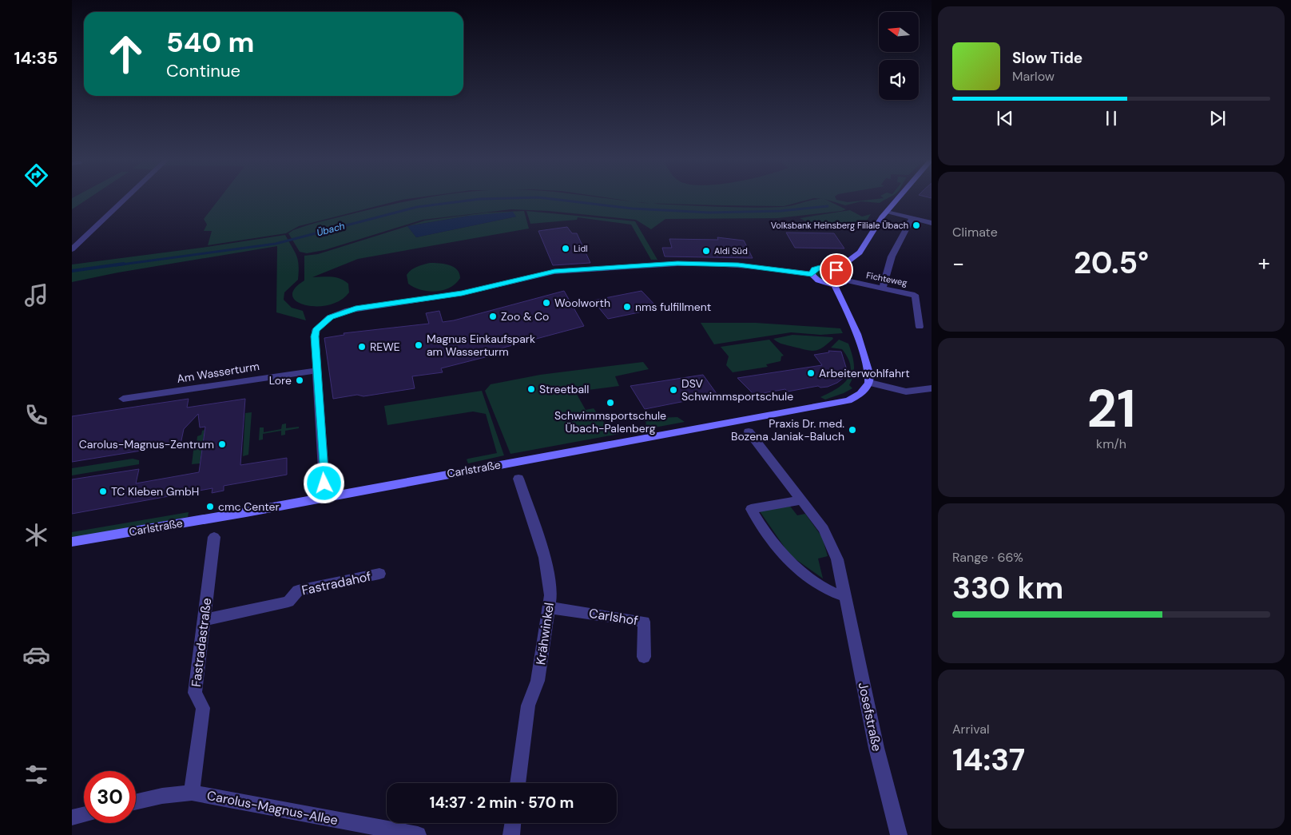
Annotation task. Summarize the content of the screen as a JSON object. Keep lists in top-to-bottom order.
{
  "streets": {
    "main road": ["Carlstraße"],
    "street": [
      "Fichteweg",
      "Am Wasserturm",
      "Fastradahof",
      "Carlshof",
      "Krähwinkel",
      "Fastradastraße",
      "Josefstraße",
      "Carolus-Magnus-Allee"
    ]
  },
  "crossings": [
    ["Fastradahof", "Fastradastraße"],
    ["Carlshof", "Krähwinkel"],
    ["Fastradastraße", "Carolus-Magnus-Allee"]
  ],
  "water": ["Übach"],
  "places": [
    "Volksbank Heinsberg Filiale Übach",
    "Lidl",
    "Aldi Süd",
    "Woolworth",
    "nms fulfillment",
    "Zoo & Co",
    "Magnus Einkaufspark am Wasserturm",
    "REWE",
    "Arbeiterwohlfahrt",
    "Lore",
    "Streetball",
    "DSV Schwimmsportschule",
    "Schwimmsportschule Übach-Palenberg",
    "Praxis Dr. med. Bozena Janiak-Baluch",
    "Carolus-Magnus-Zentrum",
    "TC Kleben GmbH",
    "cmc Center"
  ],
  "north": "left",
  "page": {
    "tabs": "14:35",
    "turn": ["540 m", "Continue"],
    "song": ["Slow Tide", "Marlow"],
    "tile": [
      "Climate",
      ["21", "km/h"],
      ["Range · 66%", "330 km"],
      ["Arrival", "14:37"]
    ],
    "heat": ["−", "20.5°", "+"],
    "limit": "30",
    "trip": "14:37 · 2 min · 570 m"
  }
}
